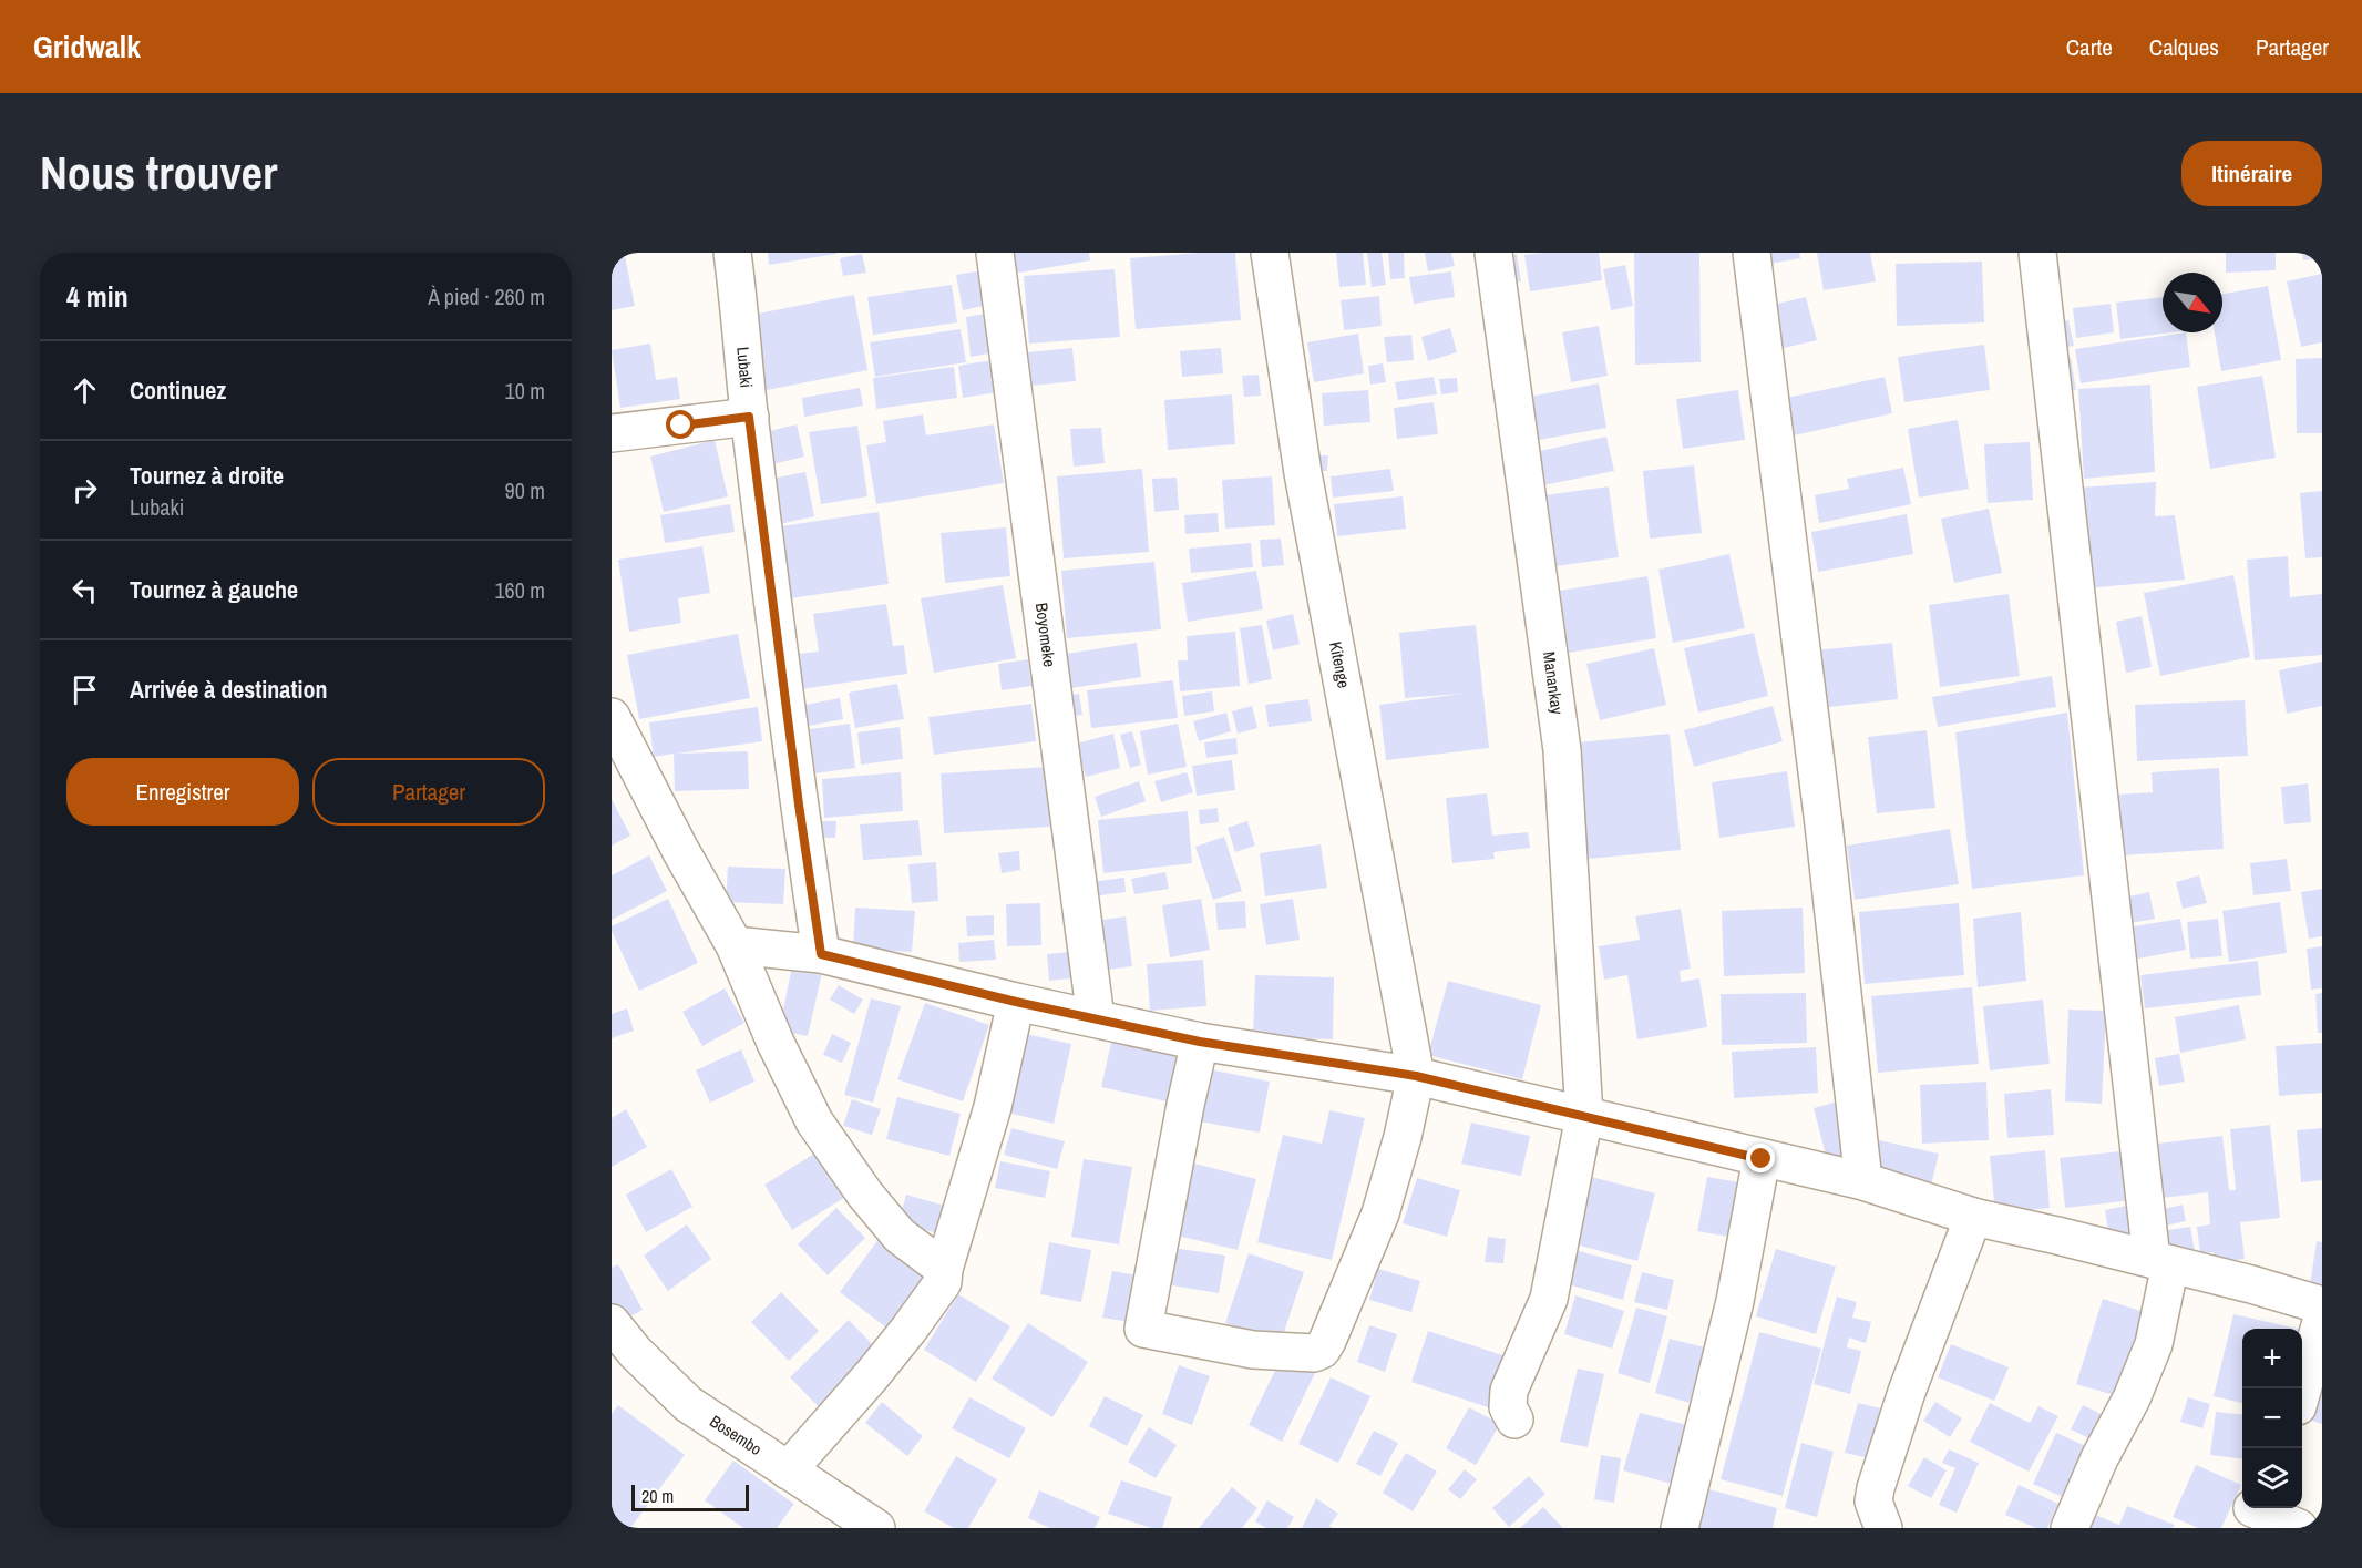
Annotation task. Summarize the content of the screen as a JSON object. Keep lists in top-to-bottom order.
{
  "streets": {
    "street": [
      "Lubaki",
      "Boyomeke",
      "Kitenge",
      "Manankay",
      "Bosembo"
    ]
  },
  "scale_bar": "20 m",
  "north": "bottom right",
  "page": {
    "header": "Gridwalk",
    "nav": ["Carte", "Calques", "Partager"],
    "buttons": [
      "Itinéraire",
      ["Enregistrer", "Partager"]
    ],
    "title": "Nous trouver",
    "heading": ["4 min", "À pied · 260 m"],
    "list": [
      ["Continuez", "10 m"],
      ["Tournez à droite", "Lubaki", "90 m"],
      ["Tournez à gauche", "160 m"],
      "Arrivée à destination"
    ],
    "map_buttons": ["+", "−"],
    "scale": "20 m"
  }
}
